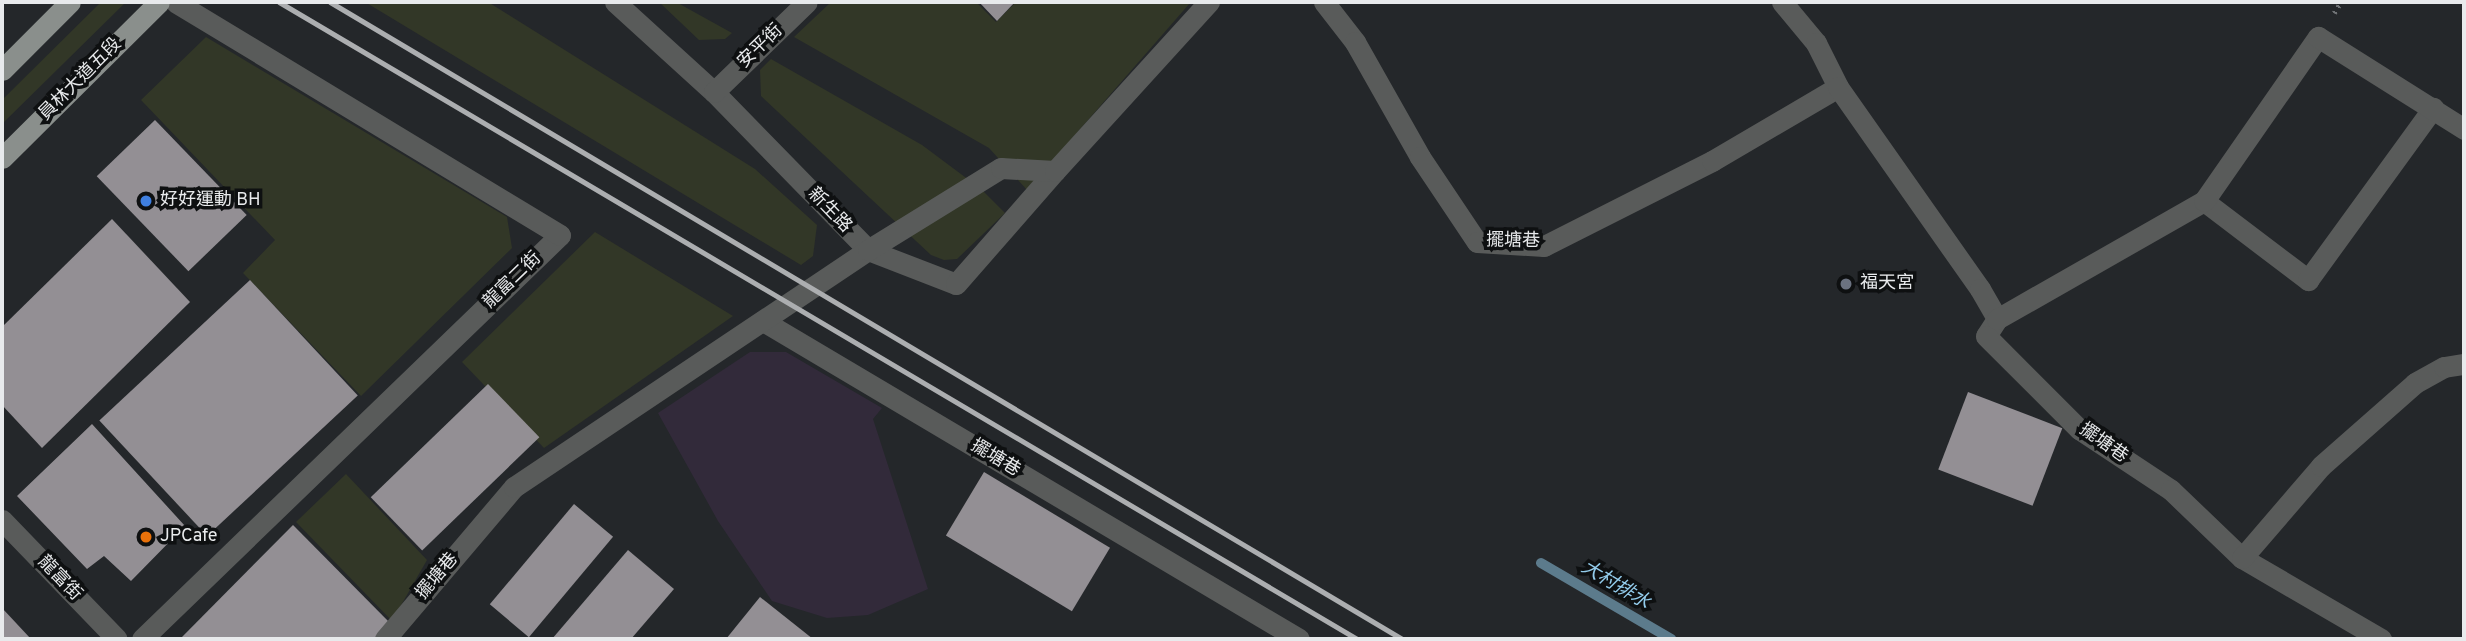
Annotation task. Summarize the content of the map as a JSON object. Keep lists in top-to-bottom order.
{
  "streets": {
    "main road": ["員林大道五段"],
    "street": [
      "安平街",
      "新生路",
      "擺塘巷",
      "龍富二街",
      "龍富街"
    ]
  },
  "crossings": [
    ["安平街", "新生路"],
    ["新生路", "擺塘巷"]
  ],
  "water": ["大村排水"],
  "places": ["好好運動 BH", "福天宮", "JPCafe"]
}
